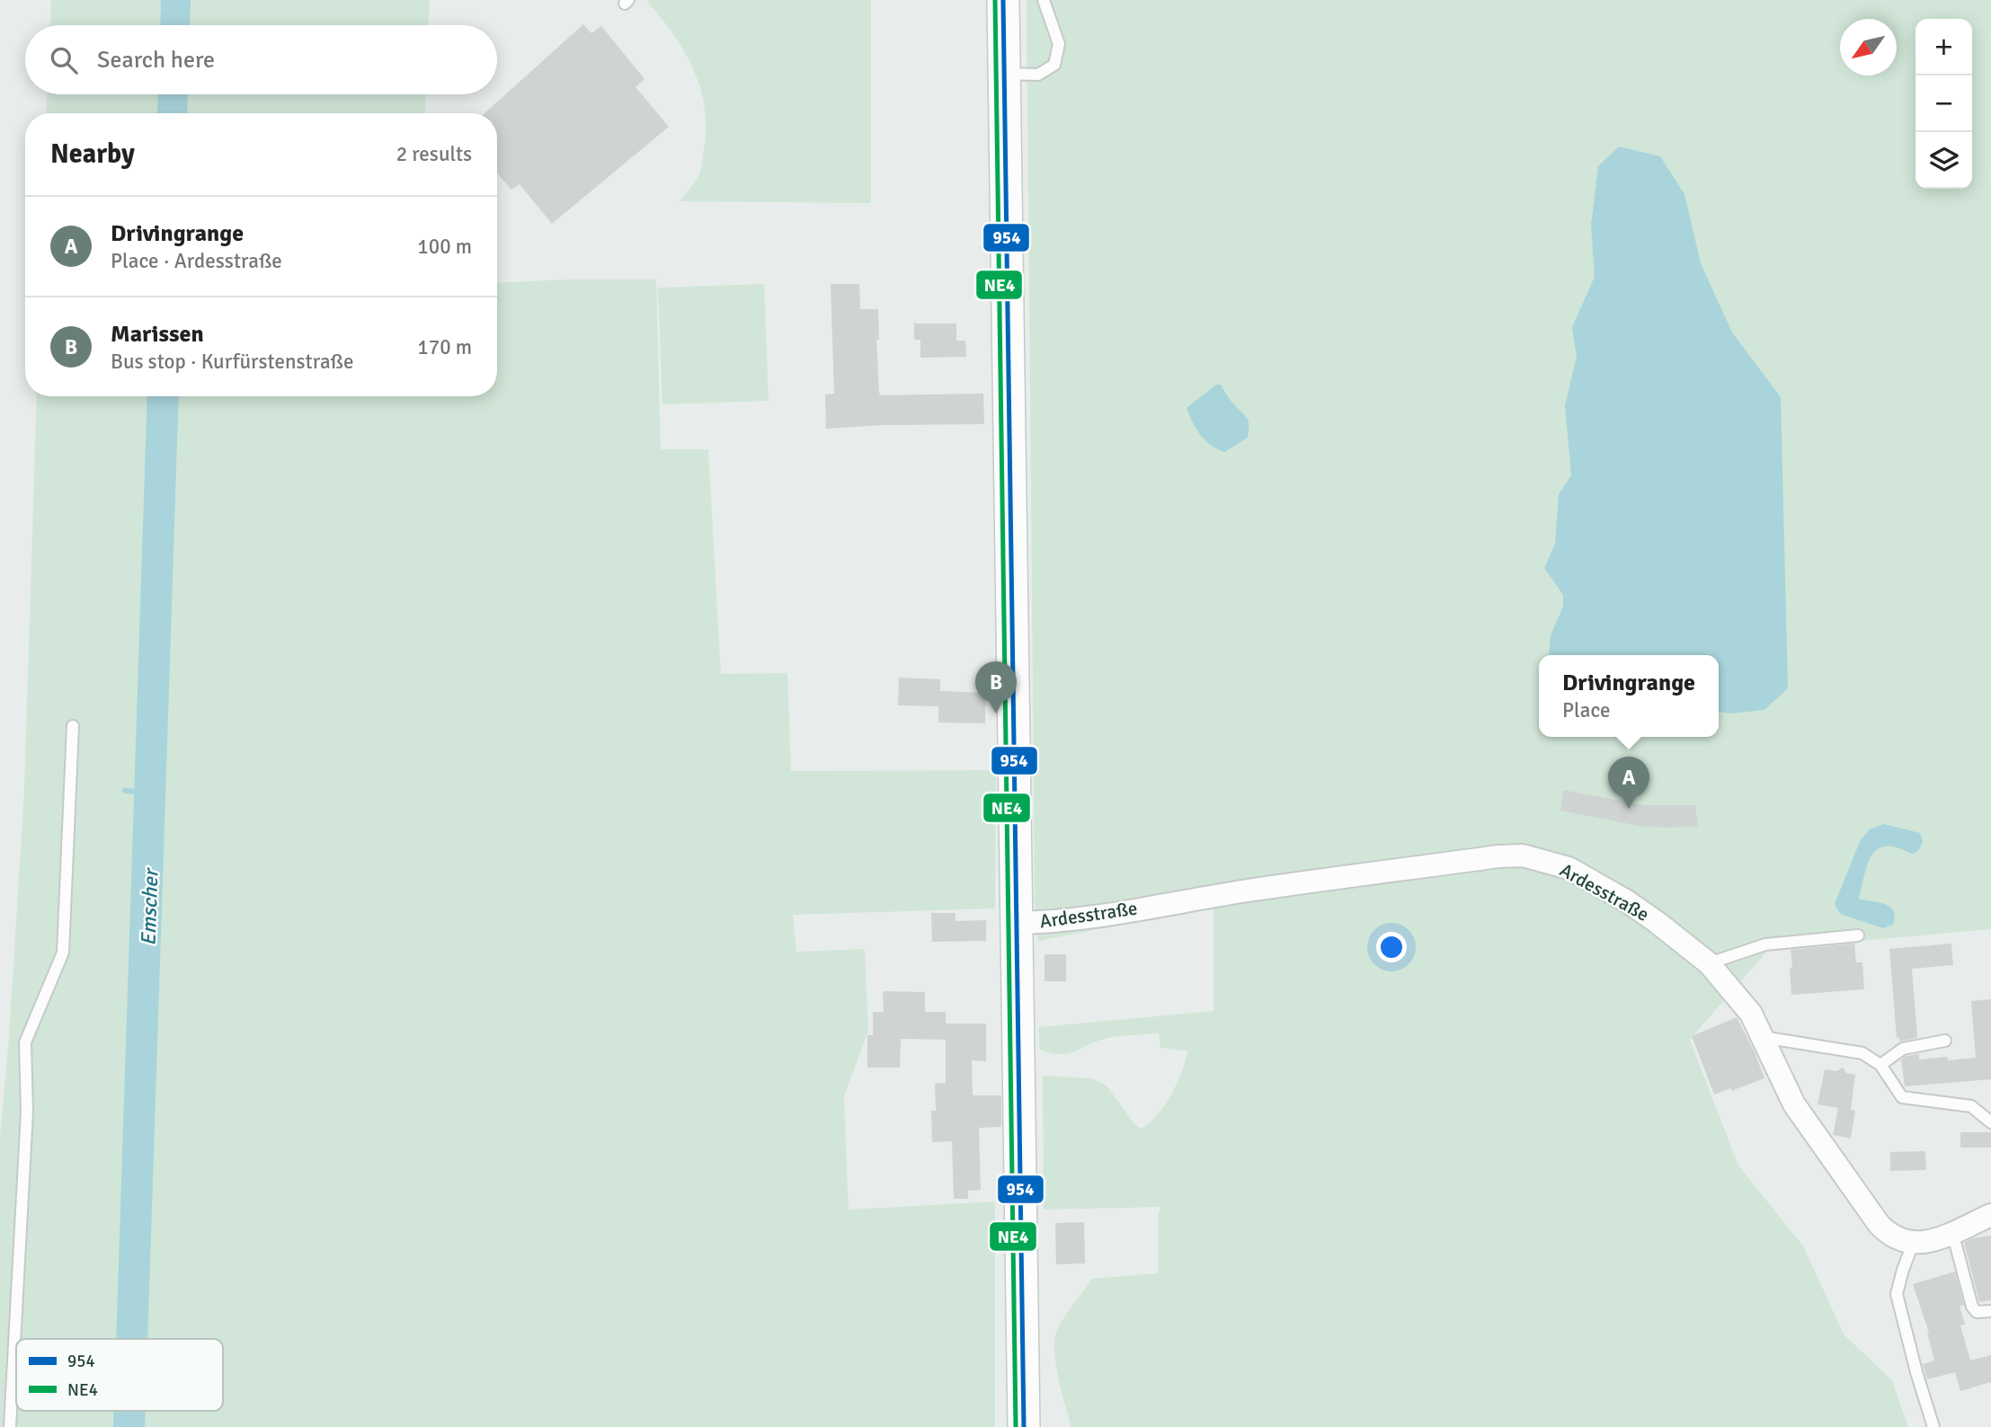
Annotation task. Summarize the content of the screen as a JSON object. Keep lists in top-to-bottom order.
{
  "streets": {
    "street": ["Ardesstraße"]
  },
  "water": ["Emscher"],
  "lines": ["transit line 954", "transit line NE4"],
  "legend": ["954", "NE4"],
  "north": "bottom left",
  "page": {
    "map_buttons": ["+", "−"],
    "search": "Search here",
    "heading": ["Nearby", "2 results"],
    "list": [
      {
        "mark": "A",
        "name": "Drivingrange",
        "note": "Place · Ardesstraße",
        "value": "100 m"
      },
      {
        "mark": "B",
        "name": "Marissen",
        "note": "Bus stop · Kurfürstenstraße",
        "value": "170 m"
      }
    ],
    "popup": ["Drivingrange", "Place"],
    "pins": ["B", "A"]
  }
}
